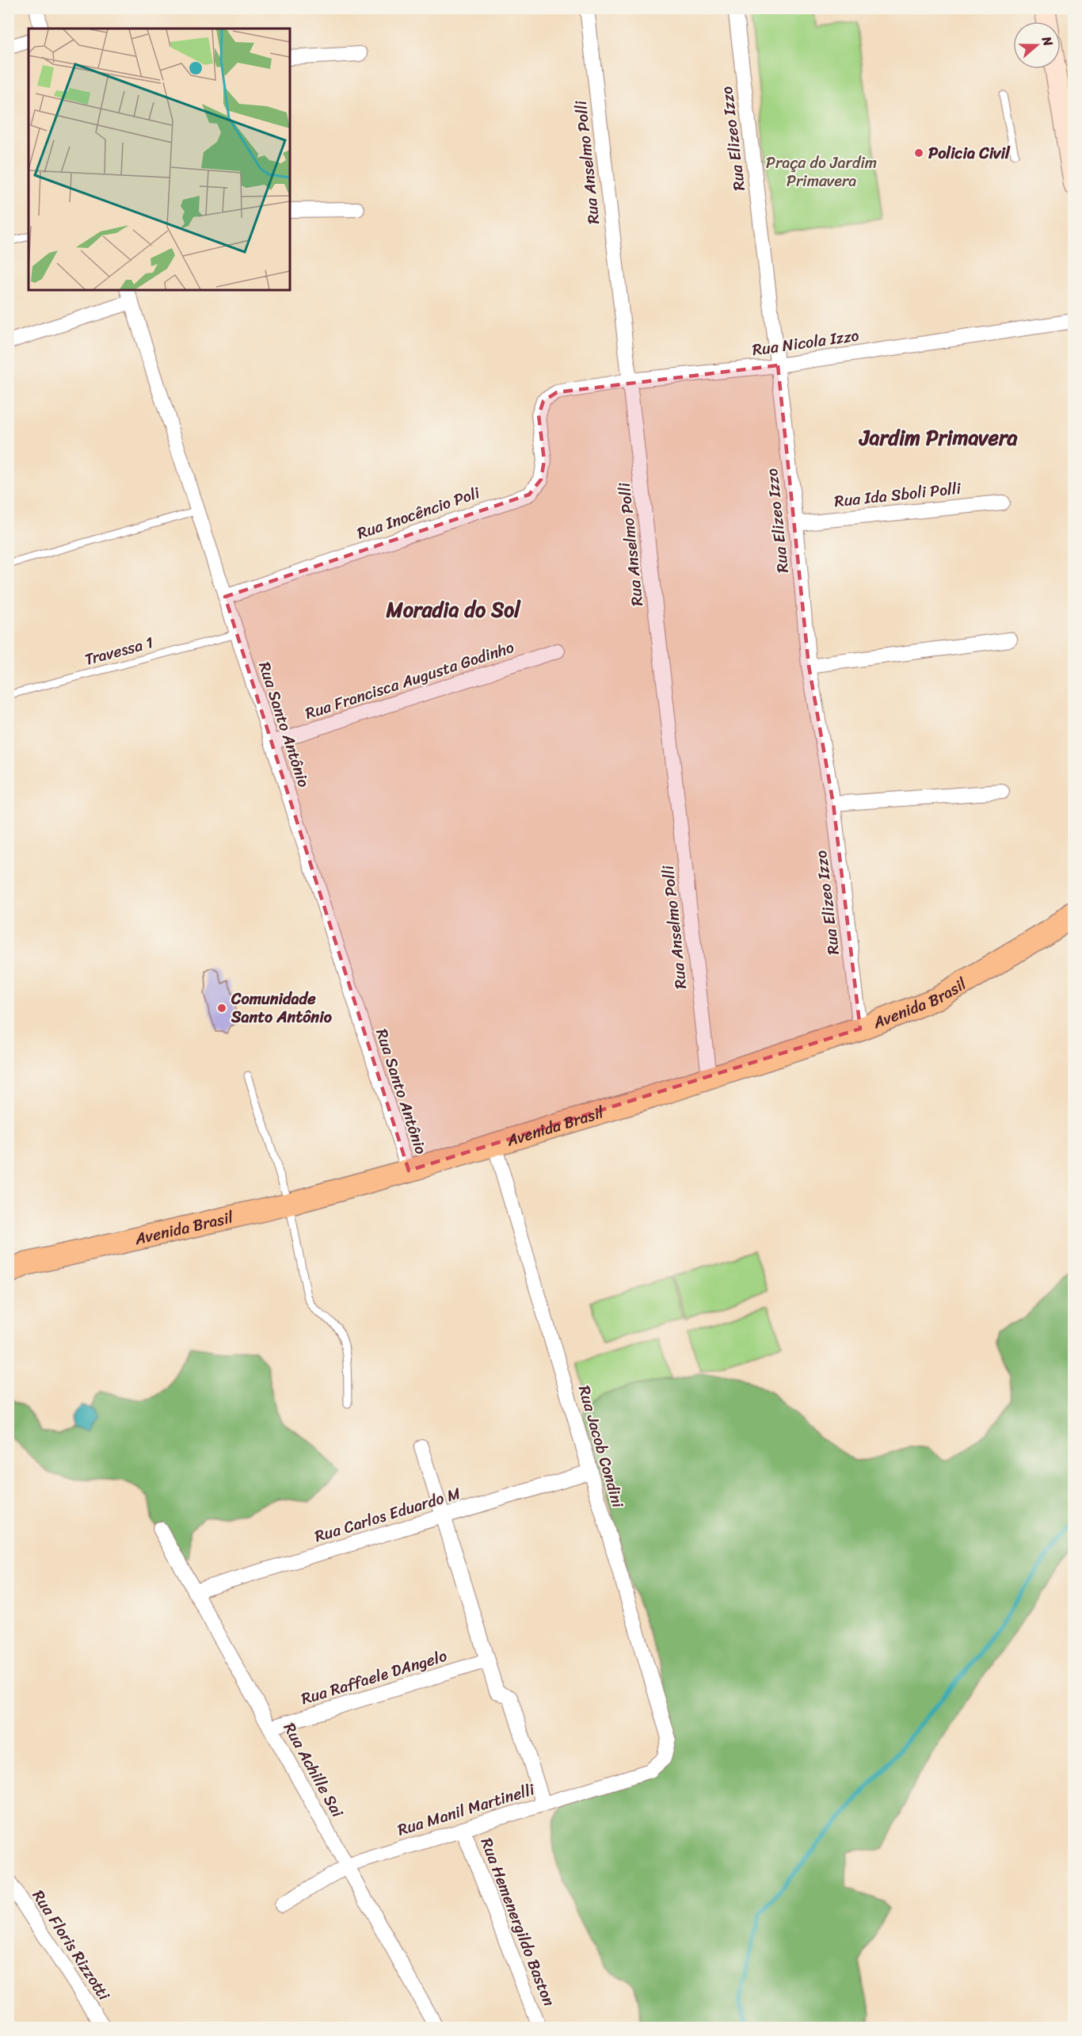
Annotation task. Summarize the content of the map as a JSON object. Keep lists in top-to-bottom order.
{
  "streets": {
    "main road": ["Avenida Brasil"],
    "street": [
      "Rua Elizeo Izzo",
      "Rua Anselmo Polli",
      "Rua Nicola Izzo",
      "Rua Ida Sboli Polli",
      "Rua Inocêncio Poli",
      "Rua Francisca Augusta Godinho",
      "Rua Santo Antônio",
      "Rua Jacob Condini",
      "Rua Carlos Eduardo M",
      "Rua Raffaele DAngelo",
      "Rua Achille Sai",
      "Rua Manil Martinelli",
      "Rua Hemenergildo Baston",
      "Rua Floris Rizzotti"
    ],
    "lane": ["Travessa 1"]
  },
  "crossings": [
    ["Rua Elizeo Izzo", "Rua Nicola Izzo"],
    ["Rua Elizeo Izzo", "Rua Ida Sboli Polli"],
    ["Rua Elizeo Izzo", "Avenida Brasil"],
    ["Rua Anselmo Polli", "Rua Nicola Izzo"],
    ["Rua Anselmo Polli", "Avenida Brasil"],
    ["Rua Nicola Izzo", "Rua Inocêncio Poli"],
    ["Rua Inocêncio Poli", "Rua Santo Antônio"],
    ["Travessa 1", "Rua Santo Antônio"],
    ["Rua Francisca Augusta Godinho", "Rua Santo Antônio"],
    ["Rua Santo Antônio", "Avenida Brasil"],
    ["Avenida Brasil", "Rua Jacob Condini"],
    ["Rua Jacob Condini", "Rua Carlos Eduardo M"],
    ["Rua Jacob Condini", "Rua Manil Martinelli"],
    ["Rua Carlos Eduardo M", "Rua Achille Sai"],
    ["Rua Raffaele DAngelo", "Rua Achille Sai"],
    ["Rua Achille Sai", "Rua Manil Martinelli"],
    ["Rua Manil Martinelli", "Rua Hemenergildo Baston"]
  ],
  "districts": ["Jardim Primavera", "Moradia do Sol"],
  "parks": ["Praça do Jardim Primavera"],
  "places": ["Policia Civil", "Comunidade Santo Antônio"],
  "north": "right"
}
